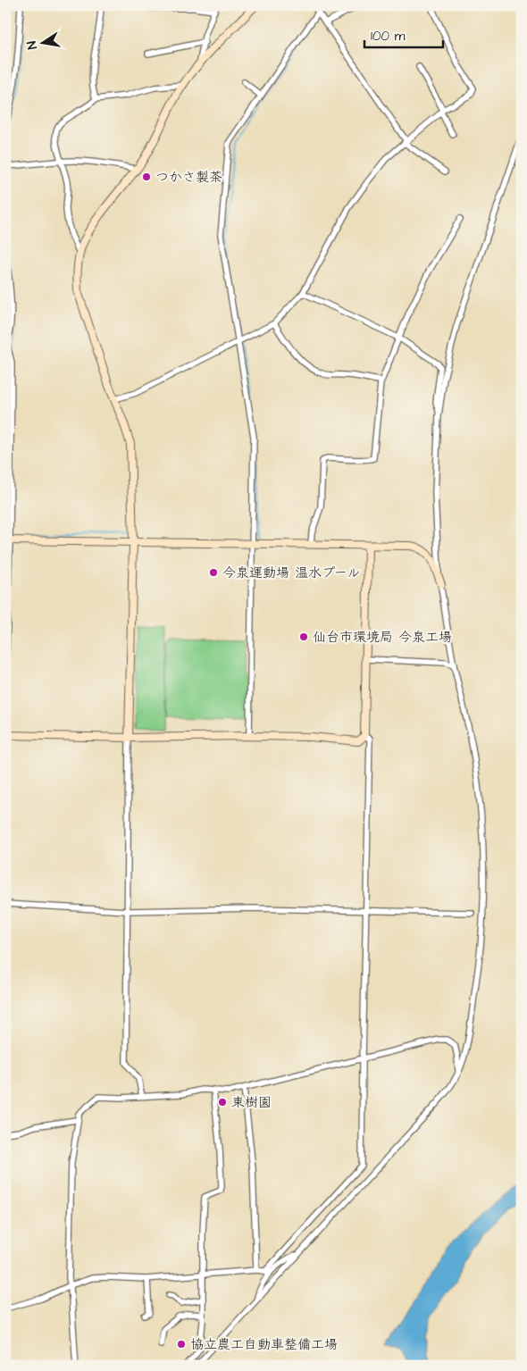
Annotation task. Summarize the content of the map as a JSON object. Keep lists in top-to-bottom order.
{
  "places": [
    "つかさ製茶",
    "今泉運動場 温水プール",
    "仙台市環境局 今泉工場",
    "東樹園",
    "協立農工自動車整備工場"
  ],
  "scale_bar": "100 m",
  "north": "left"
}
